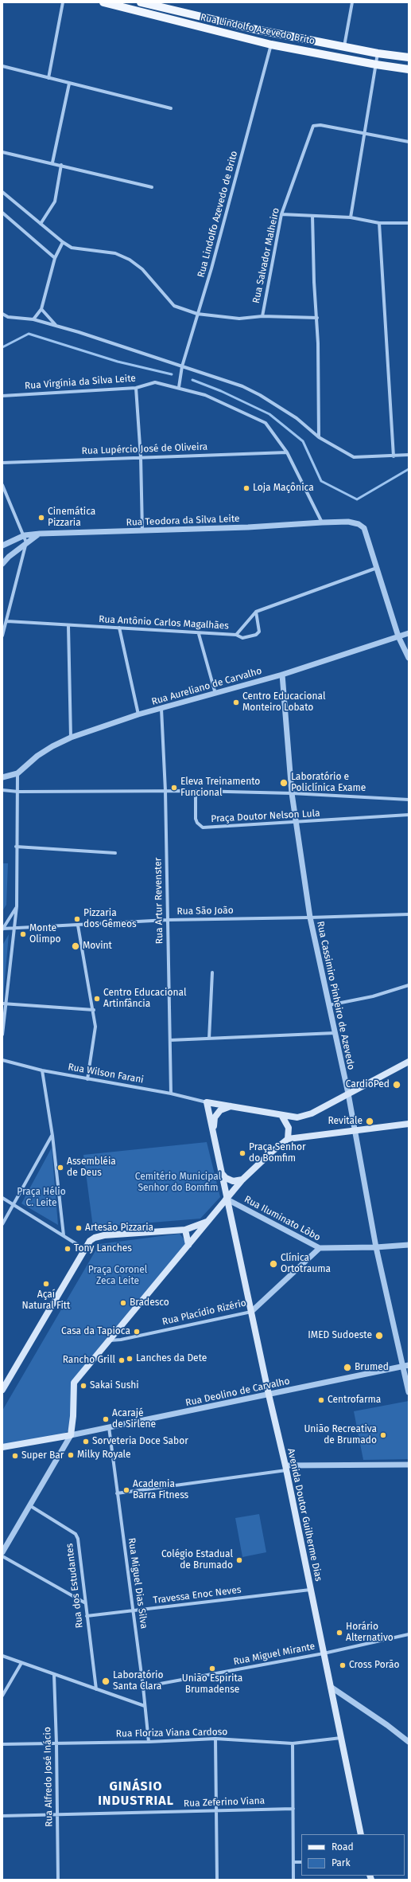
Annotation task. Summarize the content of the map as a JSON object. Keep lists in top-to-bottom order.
{
  "streets": {
    "main road": ["Rua Lindolfo Azevedo Brito", "Avenida Doutor Guilherme Dias"],
    "street": [
      "Rua Lindolfo Azevedo de Brito",
      "Rua Salvador Malheiro",
      "Rua Virgínia da Silva Leite",
      "Rua Lupércio José de Oliveira",
      "Rua Teodora da Silva Leite",
      "Rua Antônio Carlos Magalhães",
      "Rua Aureliano de Carvalho",
      "Praça Doutor Nelson Lula",
      "Rua Artur Revenster",
      "Rua São João",
      "Rua Cassimiro Pinheiro de Azevedo",
      "Rua Wilson Farani",
      "Rua Iluminato Lôbo",
      "Rua Placídio Rizério",
      "Rua Deolino de Carvalho",
      "Rua Miguel Dias Silva",
      "Rua dos Estudantes",
      "Travessa Enoc Neves",
      "Rua Miguel Mirante",
      "Rua Floriza Viana Cardoso",
      "Rua Alfredo José Inácio",
      "Rua Zeferino Viana"
    ]
  },
  "crossings": [
    ["Rua Lindolfo Azevedo Brito", "Rua Lindolfo Azevedo de Brito"],
    ["Rua Lindolfo Azevedo de Brito", "Rua Virgínia da Silva Leite"],
    ["Rua Virgínia da Silva Leite", "Rua Lupércio José de Oliveira"],
    ["Rua Teodora da Silva Leite", "Rua Antônio Carlos Magalhães"],
    ["Rua Aureliano de Carvalho", "Rua Artur Revenster"],
    ["Rua Aureliano de Carvalho", "Rua Cassimiro Pinheiro de Azevedo"],
    ["Praça Doutor Nelson Lula", "Rua Cassimiro Pinheiro de Azevedo"],
    ["Rua Artur Revenster", "Rua São João"],
    ["Rua Artur Revenster", "Rua Wilson Farani"],
    ["Rua São João", "Rua Cassimiro Pinheiro de Azevedo"],
    ["Rua Cassimiro Pinheiro de Azevedo", "Rua Iluminato Lôbo"],
    ["Rua Cassimiro Pinheiro de Azevedo", "Rua Deolino de Carvalho"],
    ["Rua Iluminato Lôbo", "Rua Placídio Rizério"],
    ["Rua Iluminato Lôbo", "Avenida Doutor Guilherme Dias"],
    ["Rua Placídio Rizério", "Avenida Doutor Guilherme Dias"],
    ["Rua Deolino de Carvalho", "Avenida Doutor Guilherme Dias"],
    ["Rua Deolino de Carvalho", "Rua Miguel Dias Silva"],
    ["Avenida Doutor Guilherme Dias", "Travessa Enoc Neves"],
    ["Avenida Doutor Guilherme Dias", "Rua Miguel Mirante"],
    ["Avenida Doutor Guilherme Dias", "Rua Floriza Viana Cardoso"],
    ["Rua Miguel Dias Silva", "Travessa Enoc Neves"],
    ["Rua Miguel Dias Silva", "Rua Miguel Mirante"],
    ["Rua Miguel Dias Silva", "Rua Floriza Viana Cardoso"],
    ["Rua dos Estudantes", "Travessa Enoc Neves"],
    ["Rua Floriza Viana Cardoso", "Rua Alfredo José Inácio"],
    ["Rua Alfredo José Inácio", "Rua Zeferino Viana"]
  ],
  "districts": ["GINÁSIO INDUSTRIAL"],
  "parks": ["Cemitério Municipal Senhor do Bomfim", "Praça Hélio C. Leite", "Praça Coronel Zeca Leite"],
  "places": [
    "Loja Maçônica",
    "Cinemática Pizzaria",
    "Centro Educacional Monteiro Lobato",
    "Laboratório e Policlínica Exame",
    "Eleva Treinamento Funcional",
    "Pizzaria dos Gêmeos",
    "Monte Olimpo",
    "Movint",
    "Centro Educacional Artinfância",
    "CardioPed",
    "Revitale",
    "Praça Senhor do Bomfim",
    "Assembléia de Deus",
    "Artesão Pizzaria",
    "Tony Lanches",
    "Clínica Ortotrauma",
    "Açaí Natural Fitt",
    "Bradesco",
    "Casa da Tapioca",
    "IMED Sudoeste",
    "Lanches da Dete",
    "Rancho Grill",
    "Brumed",
    "Sakai Sushi",
    "Centrofarma",
    "Acarajé de Sirlene",
    "União Recreativa de Brumado",
    "Sorveteria Doce Sabor",
    "Milky Royale",
    "Super Bar",
    "Academia Barra Fitness",
    "Colégio Estadual de Brumado",
    "Horário Alternativo",
    "Cross Porão",
    "União Espírita Brumadense",
    "Laboratório Santa Clara"
  ],
  "legend": ["Road", "Park"]
}
